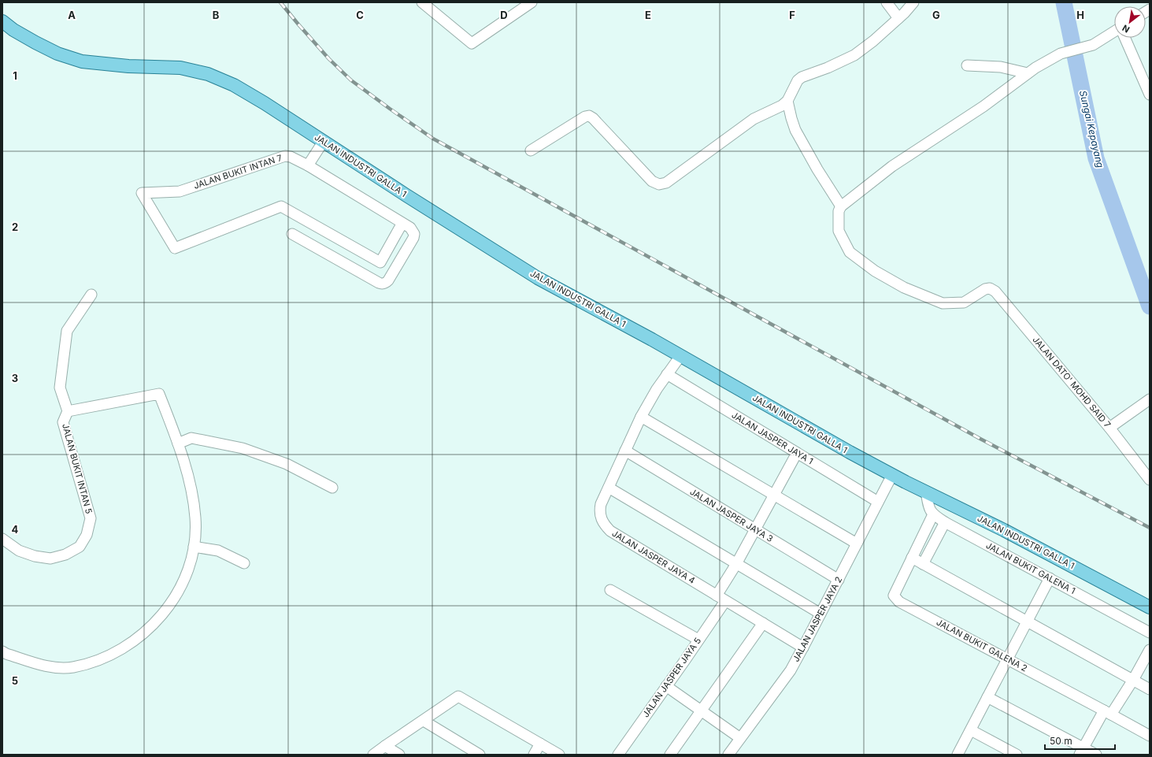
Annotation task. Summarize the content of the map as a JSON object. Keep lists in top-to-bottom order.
{
  "streets": {
    "main road": ["JALAN INDUSTRI GALLA 1"],
    "street": [
      "JALAN BUKIT INTAN 7",
      "JALAN DATO' MOHD SAID 7",
      "JALAN JASPER JAYA 1",
      "JALAN BUKIT INTAN 5",
      "JALAN JASPER JAYA 3",
      "JALAN JASPER JAYA 4",
      "JALAN BUKIT GALENA 1",
      "JALAN JASPER JAYA 2",
      "JALAN BUKIT GALENA 2",
      "JALAN JASPER JAYA 5"
    ]
  },
  "crossings": [
    ["JALAN INDUSTRI GALLA 1", "JALAN JASPER JAYA 4"],
    ["JALAN INDUSTRI GALLA 1", "JALAN JASPER JAYA 2"],
    ["JALAN JASPER JAYA 1", "JALAN JASPER JAYA 4"],
    ["JALAN JASPER JAYA 1", "JALAN JASPER JAYA 2"],
    ["JALAN JASPER JAYA 1", "JALAN JASPER JAYA 5"],
    ["JALAN JASPER JAYA 3", "JALAN JASPER JAYA 4"],
    ["JALAN JASPER JAYA 3", "JALAN JASPER JAYA 2"],
    ["JALAN JASPER JAYA 3", "JALAN JASPER JAYA 5"],
    ["JALAN JASPER JAYA 4", "JALAN JASPER JAYA 2"],
    ["JALAN JASPER JAYA 4", "JALAN JASPER JAYA 5"],
    ["JALAN BUKIT GALENA 1", "JALAN BUKIT GALENA 2"]
  ],
  "water": ["Sungai Kepayang"],
  "scale_bar": "50 m",
  "north": "bottom left",
  "grid": {
    "columns": [
      "A",
      "B",
      "C",
      "D",
      "E",
      "F",
      "G",
      "H"
    ],
    "rows": [
      "1",
      "2",
      "3",
      "4",
      "5"
    ]
  }
}
